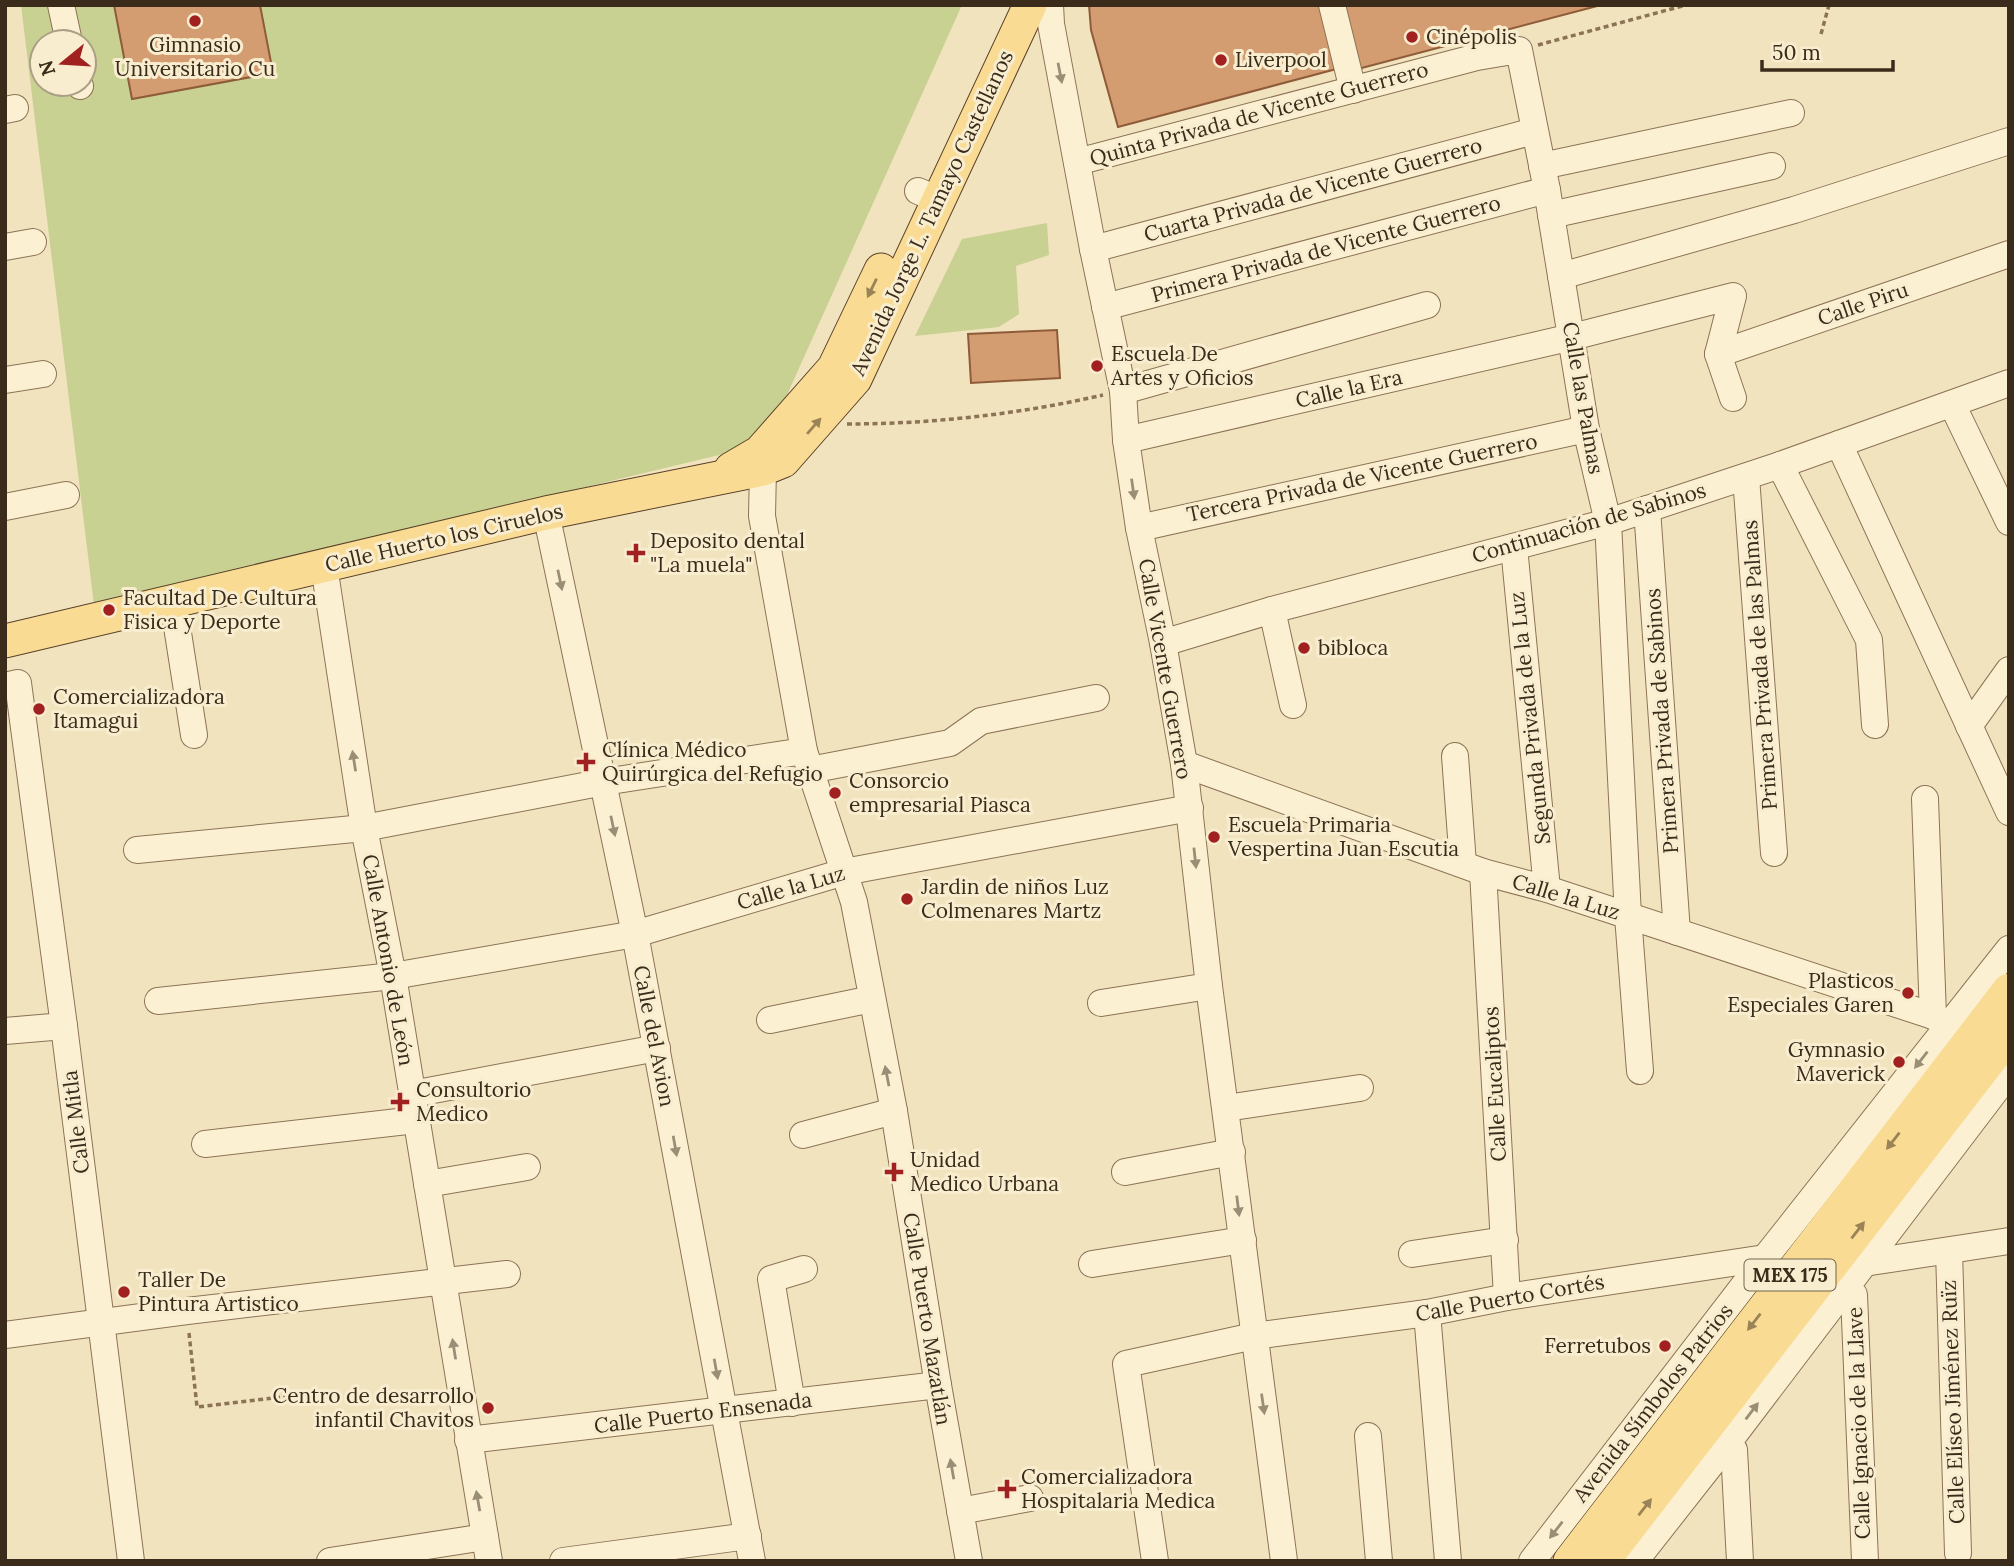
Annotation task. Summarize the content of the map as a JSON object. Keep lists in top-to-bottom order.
{
  "streets": {
    "main road": [
      "Avenida Jorge L. Tamayo Castellanos",
      "Calle Huerto los Ciruelos",
      "MEX 175",
      "Avenida Símbolos Patrios"
    ],
    "street": [
      "Quinta Privada de Vicente Guerrero",
      "Cuarta Privada de Vicente Guerrero",
      "Primera Privada de Vicente Guerrero",
      "Calle Piru",
      "Calle la Era",
      "Calle las Palmas",
      "Tercera Privada de Vicente Guerrero",
      "Continuación de Sabinos",
      "Primera Privada de las Palmas",
      "Calle Vicente Guerrero",
      "Segunda Privada de la Luz",
      "Primera Privada de Sabinos",
      "Calle la Luz",
      "Calle Antonio de León",
      "Calle del Avion",
      "Calle Eucaliptos",
      "Calle Mitla",
      "Calle Puerto Cortés",
      "Calle Puerto Mazatlán",
      "Calle Elíseo Jiménez Ruïz",
      "Calle Puerto Ensenada",
      "Calle Ignacio de la Llave"
    ]
  },
  "crossings": [
    ["Quinta Privada de Vicente Guerrero", "Calle las Palmas"],
    ["Quinta Privada de Vicente Guerrero", "Calle Vicente Guerrero"],
    ["Cuarta Privada de Vicente Guerrero", "Calle las Palmas"],
    ["Cuarta Privada de Vicente Guerrero", "Calle Vicente Guerrero"],
    ["Avenida Jorge L. Tamayo Castellanos", "Calle Huerto los Ciruelos"],
    ["Avenida Jorge L. Tamayo Castellanos", "Calle Puerto Mazatlán"],
    ["Primera Privada de Vicente Guerrero", "Calle las Palmas"],
    ["Primera Privada de Vicente Guerrero", "Calle Vicente Guerrero"],
    ["Calle Piru", "Calle la Era"],
    ["Calle la Era", "Calle las Palmas"],
    ["Calle la Era", "Calle Vicente Guerrero"],
    ["Calle las Palmas", "Tercera Privada de Vicente Guerrero"],
    ["Calle las Palmas", "Continuación de Sabinos"],
    ["Calle las Palmas", "Calle la Luz"],
    ["Tercera Privada de Vicente Guerrero", "Calle Vicente Guerrero"],
    ["Continuación de Sabinos", "Primera Privada de las Palmas"],
    ["Continuación de Sabinos", "Calle Vicente Guerrero"],
    ["Continuación de Sabinos", "Segunda Privada de la Luz"],
    ["Continuación de Sabinos", "Primera Privada de Sabinos"],
    ["Calle Huerto los Ciruelos", "Calle Antonio de León"],
    ["Calle Huerto los Ciruelos", "Calle del Avion"],
    ["Calle Huerto los Ciruelos", "Calle Puerto Mazatlán"],
    ["Calle Vicente Guerrero", "Calle la Luz"],
    ["Calle Vicente Guerrero", "Calle Puerto Cortés"],
    ["Segunda Privada de la Luz", "Calle la Luz"],
    ["Primera Privada de Sabinos", "Calle la Luz"],
    ["Calle la Luz", "Calle Antonio de León"],
    ["Calle la Luz", "Calle del Avion"],
    ["Calle la Luz", "Calle Eucaliptos"],
    ["Calle la Luz", "Calle Puerto Mazatlán"],
    ["Calle la Luz", "Avenida Símbolos Patrios"],
    ["Calle Antonio de León", "Calle Puerto Ensenada"],
    ["Calle del Avion", "Calle Puerto Ensenada"],
    ["Calle Eucaliptos", "Calle Puerto Cortés"],
    ["Calle Puerto Cortés", "Avenida Símbolos Patrios"],
    ["Calle Puerto Mazatlán", "Calle Puerto Ensenada"]
  ],
  "one_way": ["Calle Antonio de León", "Calle del Avion"],
  "places": {
    "other": [
      "Gimnasio Universitario Cu",
      "Cinépolis",
      "Liverpool",
      "Escuela De Artes y Oficios",
      "Facultad De Cultura Fisica y Deporte",
      "bibloca",
      "Comercializadora Itamagui",
      "Consorcio empresarial Piasca",
      "Escuela Primaria Vespertina Juan Escutia",
      "Jardin de niños Luz Colmenares Martz",
      "Plasticos Especiales Garen",
      "Gymnasio Maverick",
      "Taller De Pintura Artistico",
      "Ferretubos",
      "Centro de desarrollo infantil Chavitos"
    ],
    "health": [
      "Deposito dental \"La muela\"",
      "Clínica Médico Quirúrgica del Refugio",
      "Consultorio Medico",
      "Unidad Medico Urbana",
      "Comercializadora Hospitalaria Medica"
    ]
  },
  "scale_bar": "50 m",
  "north": "left"
}
